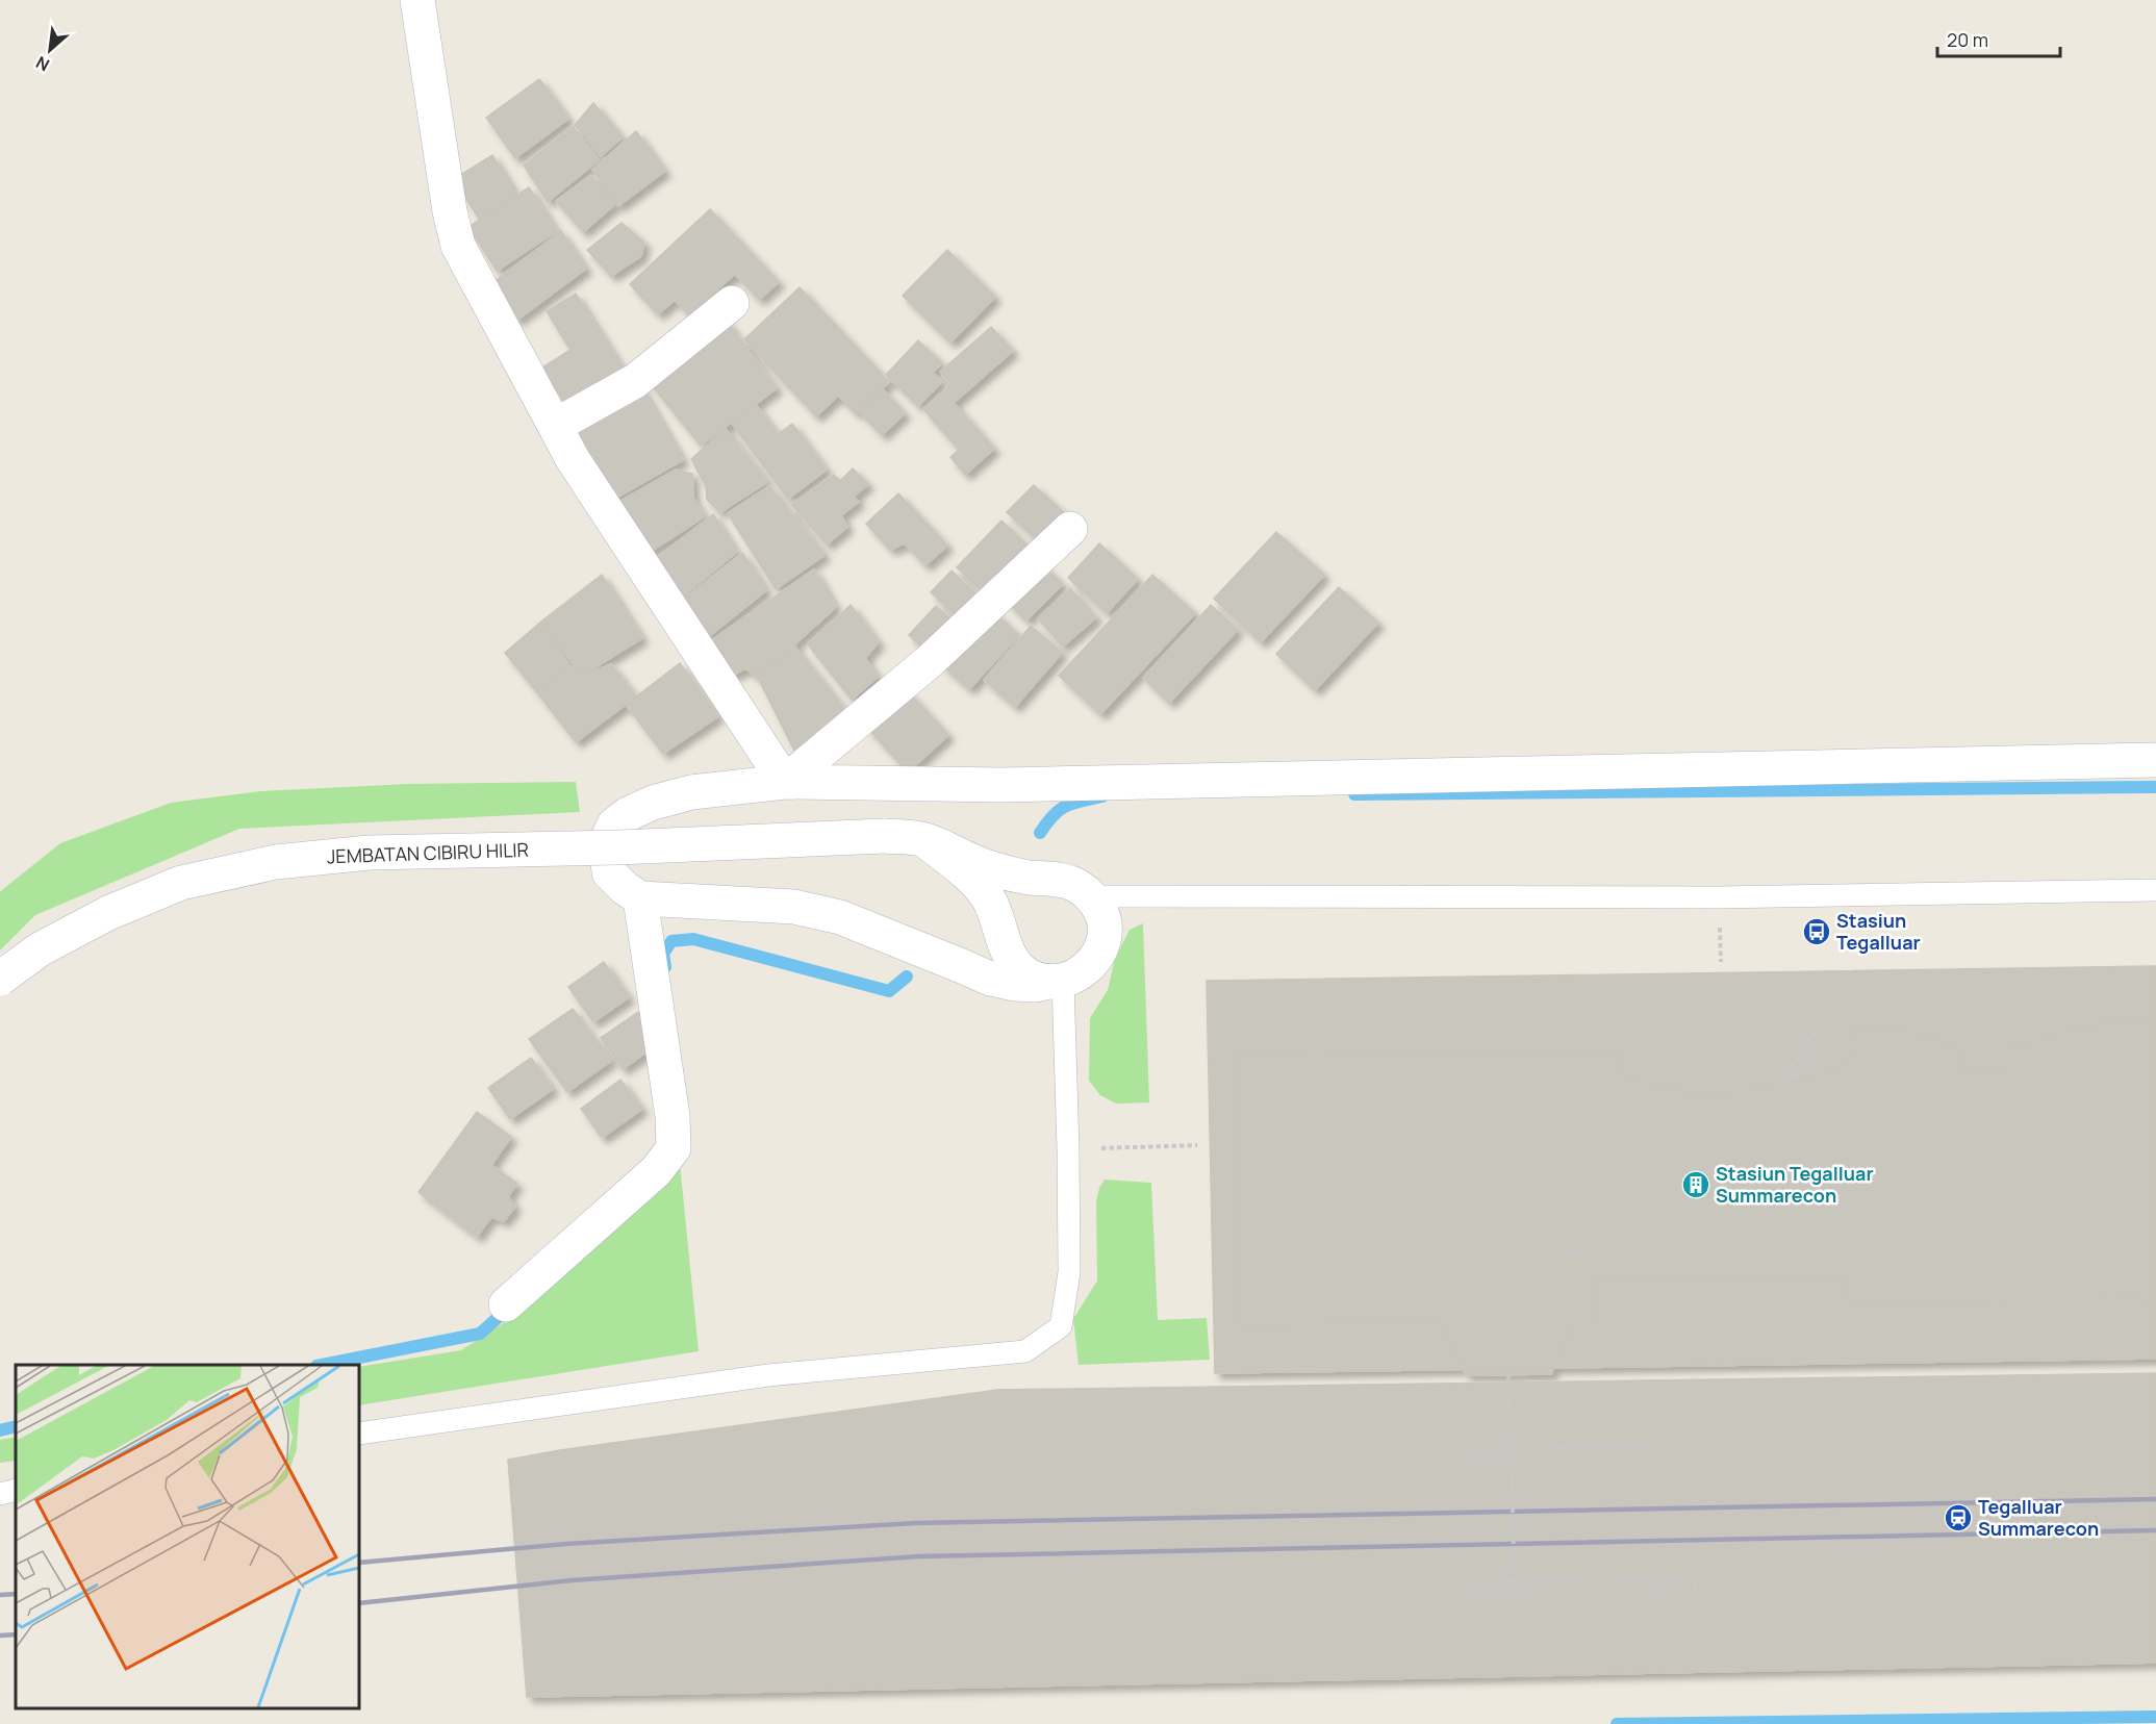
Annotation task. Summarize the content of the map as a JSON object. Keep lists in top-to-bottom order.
{
  "streets": {
    "street": ["JEMBATAN CIBIRU HILIR"]
  },
  "places": {
    "bus stop": ["Stasiun Tegalluar"],
    "building": ["Stasiun Tegalluar Summarecon"],
    "station": ["Tegalluar Summarecon"]
  },
  "scale_bar": "20 m",
  "north": "bottom left"
}
